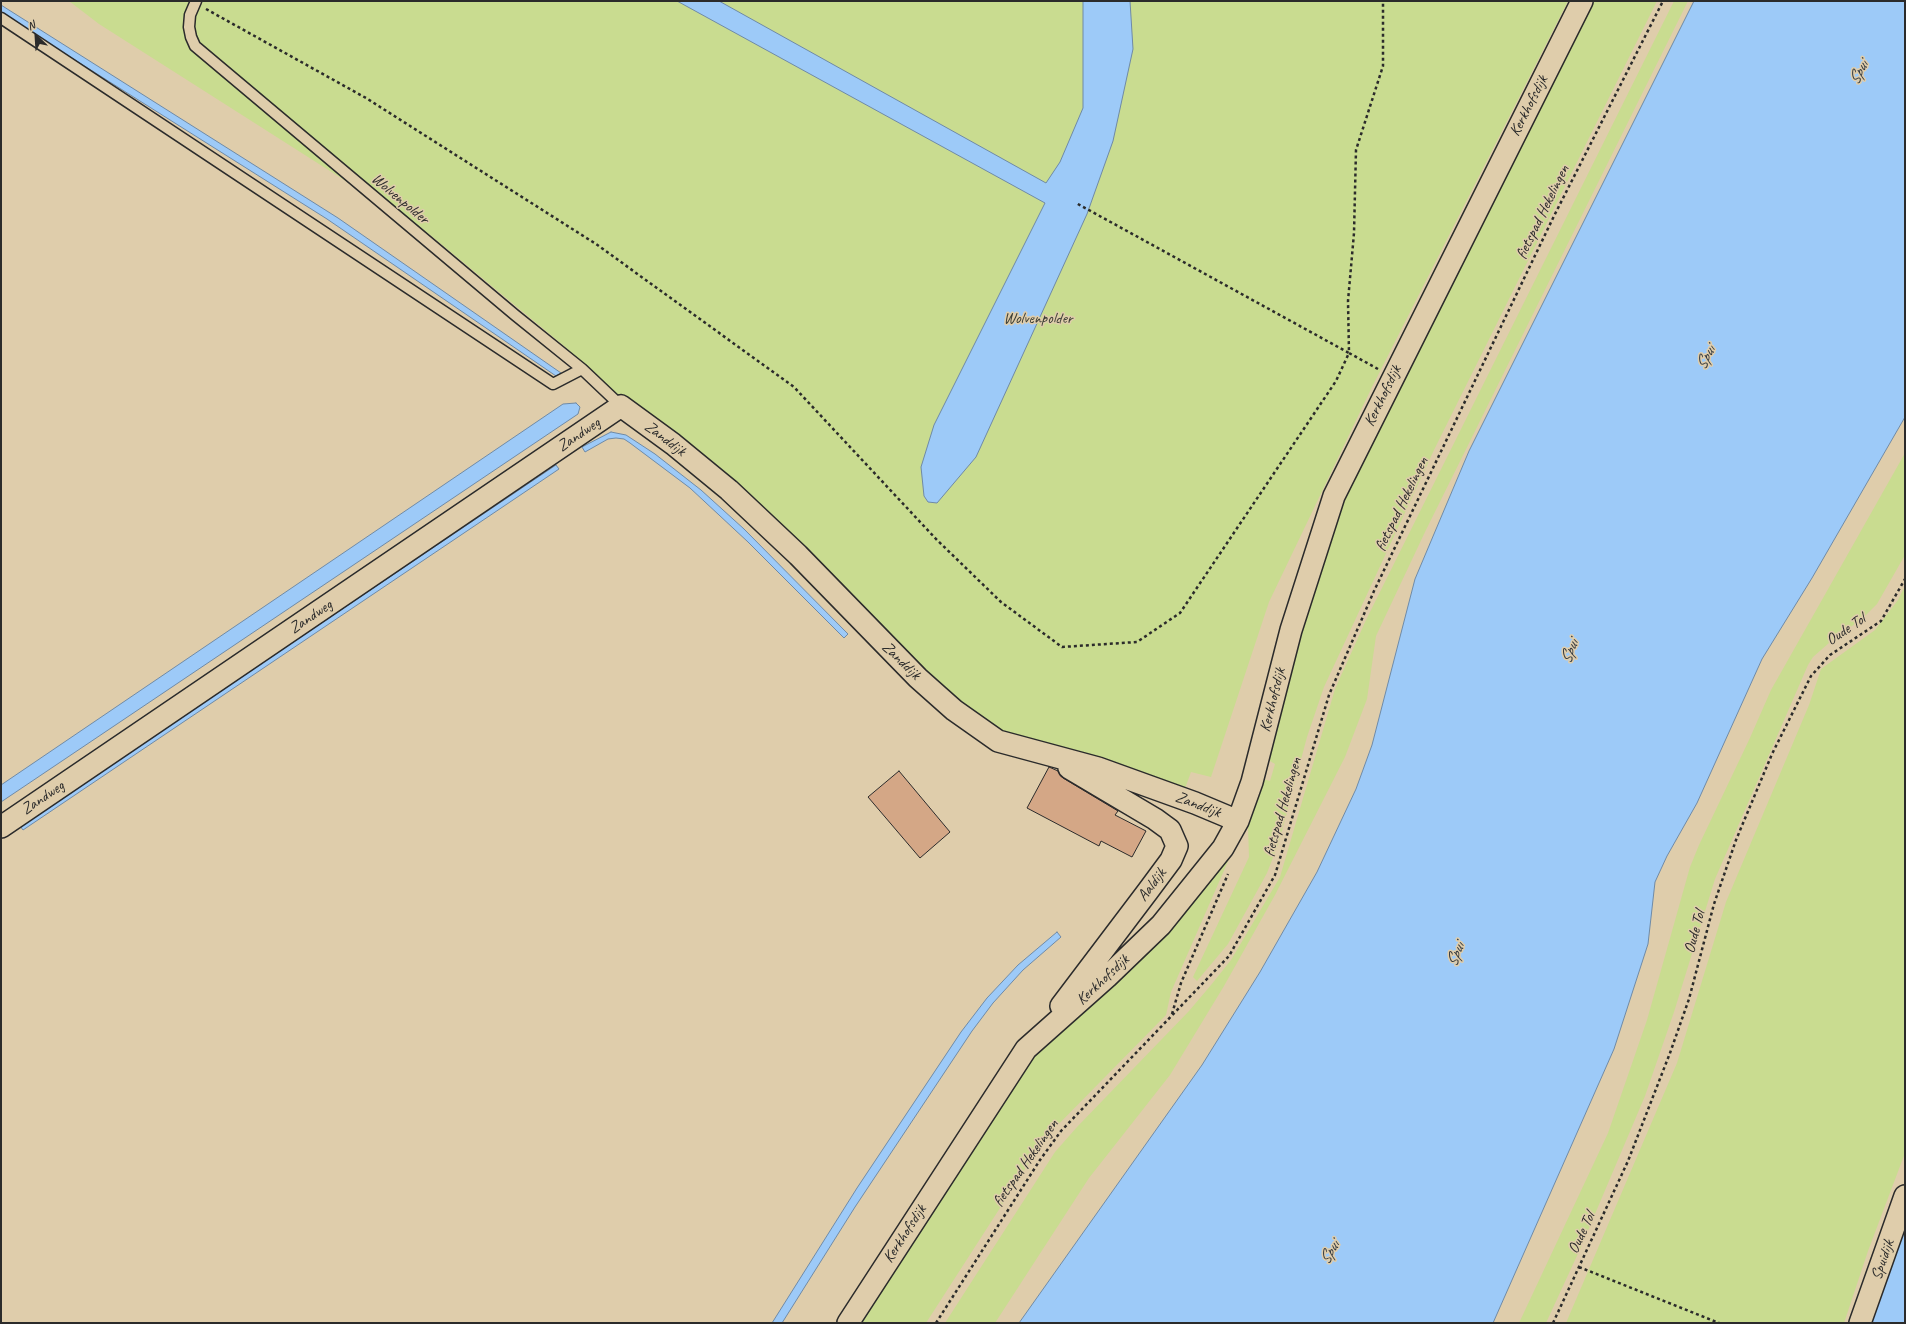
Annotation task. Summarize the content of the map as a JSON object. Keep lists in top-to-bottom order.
{
  "streets": {
    "street": [
      "Kerkhofsdijk",
      "Zandweg",
      "Zanddijk",
      "Aaldijk",
      "Spuidijk"
    ],
    "lane": ["Wolvenpolder"],
    "path": ["fietspad Hekelingen", "Oude Tol"]
  },
  "crossings": [
    ["Kerkhofsdijk", "Zanddijk"],
    ["Kerkhofsdijk", "Aaldijk"],
    ["Wolvenpolder", "Zandweg"],
    ["Wolvenpolder", "Zanddijk"],
    ["Zandweg", "Zanddijk"],
    ["Zanddijk", "Aaldijk"]
  ],
  "water": ["Spui"],
  "parks": ["Wolvenpolder"],
  "north": "top left"
}
